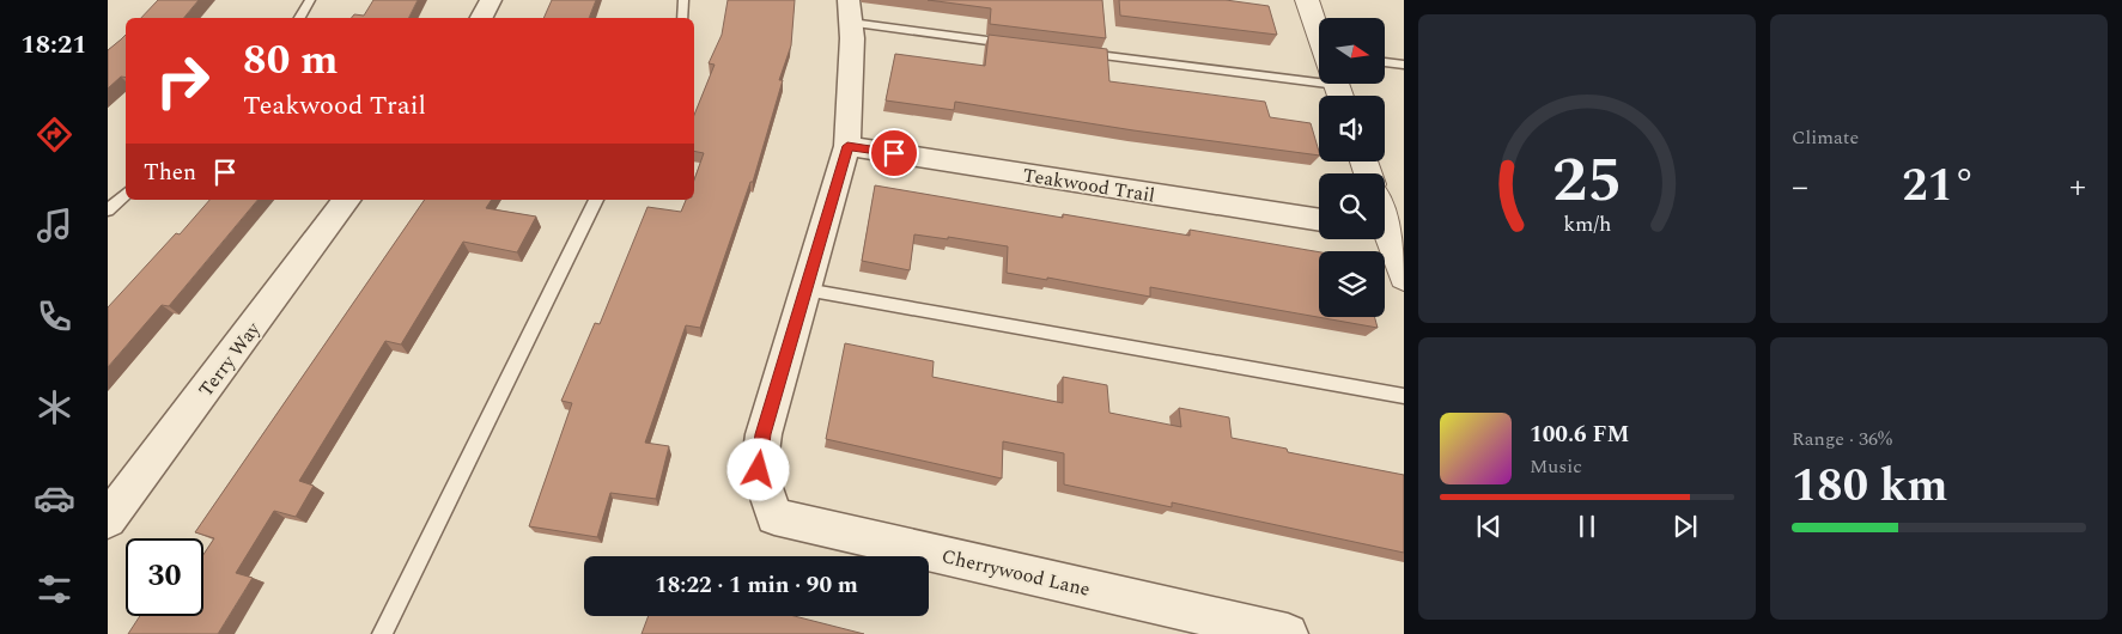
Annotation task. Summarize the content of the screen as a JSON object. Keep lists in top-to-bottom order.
{
  "streets": {
    "street": ["Teakwood Trail", "Terry Way", "Cherrywood Lane"]
  },
  "crossings": [
    ["Teakwood Trail", "Cherrywood Lane"]
  ],
  "north": "right",
  "page": {
    "tabs": "18:21",
    "tile": [
      "Climate",
      ["Range · 36%", "180 km"]
    ],
    "turn": ["80 m", "Teakwood Trail"],
    "then": "Then",
    "heat": ["−", "21°", "+"],
    "song": ["100.6 FM", "Music"],
    "limit": "30",
    "trip": "18:22 · 1 min · 90 m",
    "gauge": ["25", "km/h"]
  }
}
